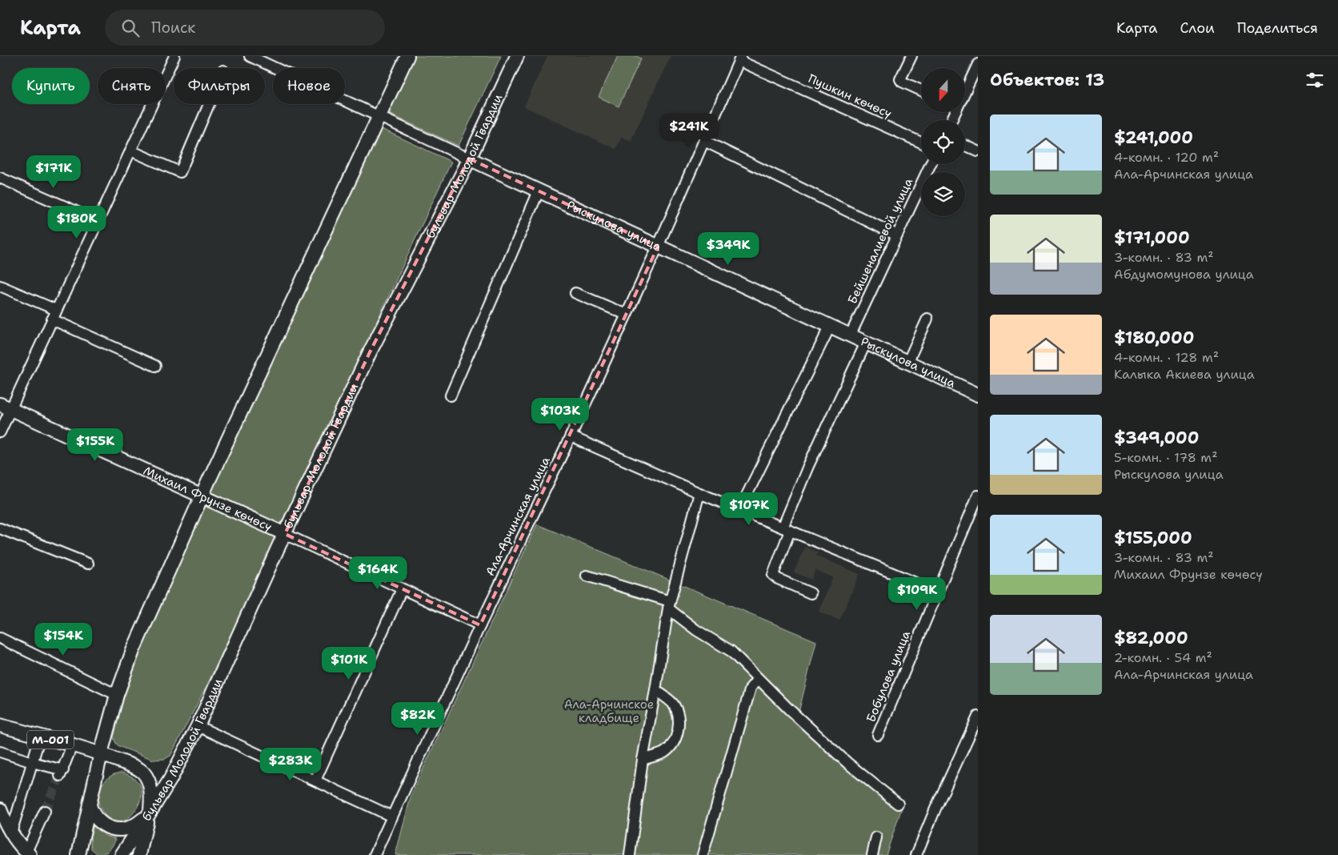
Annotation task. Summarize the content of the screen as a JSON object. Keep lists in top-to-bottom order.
{
  "streets": {
    "main road": [
      "бульвар Молодой Гвардии",
      "Рыскулова улица",
      "Михаил Фрунзе көчөсү",
      "М-001"
    ],
    "street": [
      "Пушкин көчөсү",
      "Бейшеналиевой улица",
      "Ала-Арчинская улица",
      "Бобулова улица"
    ]
  },
  "crossings": [
    ["Пушкин көчөсү", "Ала-Арчинская улица"],
    ["бульвар Молодой Гвардии", "Рыскулова улица"],
    ["бульвар Молодой Гвардии", "Михаил Фрунзе көчөсү"],
    ["бульвар Молодой Гвардии", "М-001"],
    ["Рыскулова улица", "Бейшеналиевой улица"],
    ["Рыскулова улица", "Ала-Арчинская улица"],
    ["Михаил Фрунзе көчөсү", "Ала-Арчинская улица"]
  ],
  "parks": ["Ала-Арчинское кладбище"],
  "north": "bottom",
  "page": {
    "header": "Карта",
    "search": "Поиск",
    "nav": ["Карта", "Слои", "Поделиться"],
    "heading": "Объектов: 13",
    "chip": [
      "Купить",
      "Снять",
      "Фильтры",
      "Новое"
    ],
    "list": [
      {
        "name": "$241,000",
        "note": "4-комн. · 120 m² · Ала-Арчинская улица"
      },
      {
        "name": "$171,000",
        "note": "3-комн. · 83 m² · Абдумомунова улица"
      },
      {
        "name": "$180,000",
        "note": "4-комн. · 128 m² · Калыка Акиева улица"
      },
      {
        "name": "$349,000",
        "note": "5-комн. · 178 m² · Рыскулова улица"
      },
      {
        "name": "$155,000",
        "note": "3-комн. · 83 m² · Михаил Фрунзе көчөсү"
      },
      {
        "name": "$82,000",
        "note": "2-комн. · 54 m² · Ала-Арчинская улица"
      }
    ],
    "price": [
      "$241K",
      "$171K",
      "$180K",
      "$349K",
      "$103K",
      "$155K",
      "$107K",
      "$164K",
      "$109K",
      "$154K",
      "$101K",
      "$82K",
      "$283K"
    ]
  }
}
